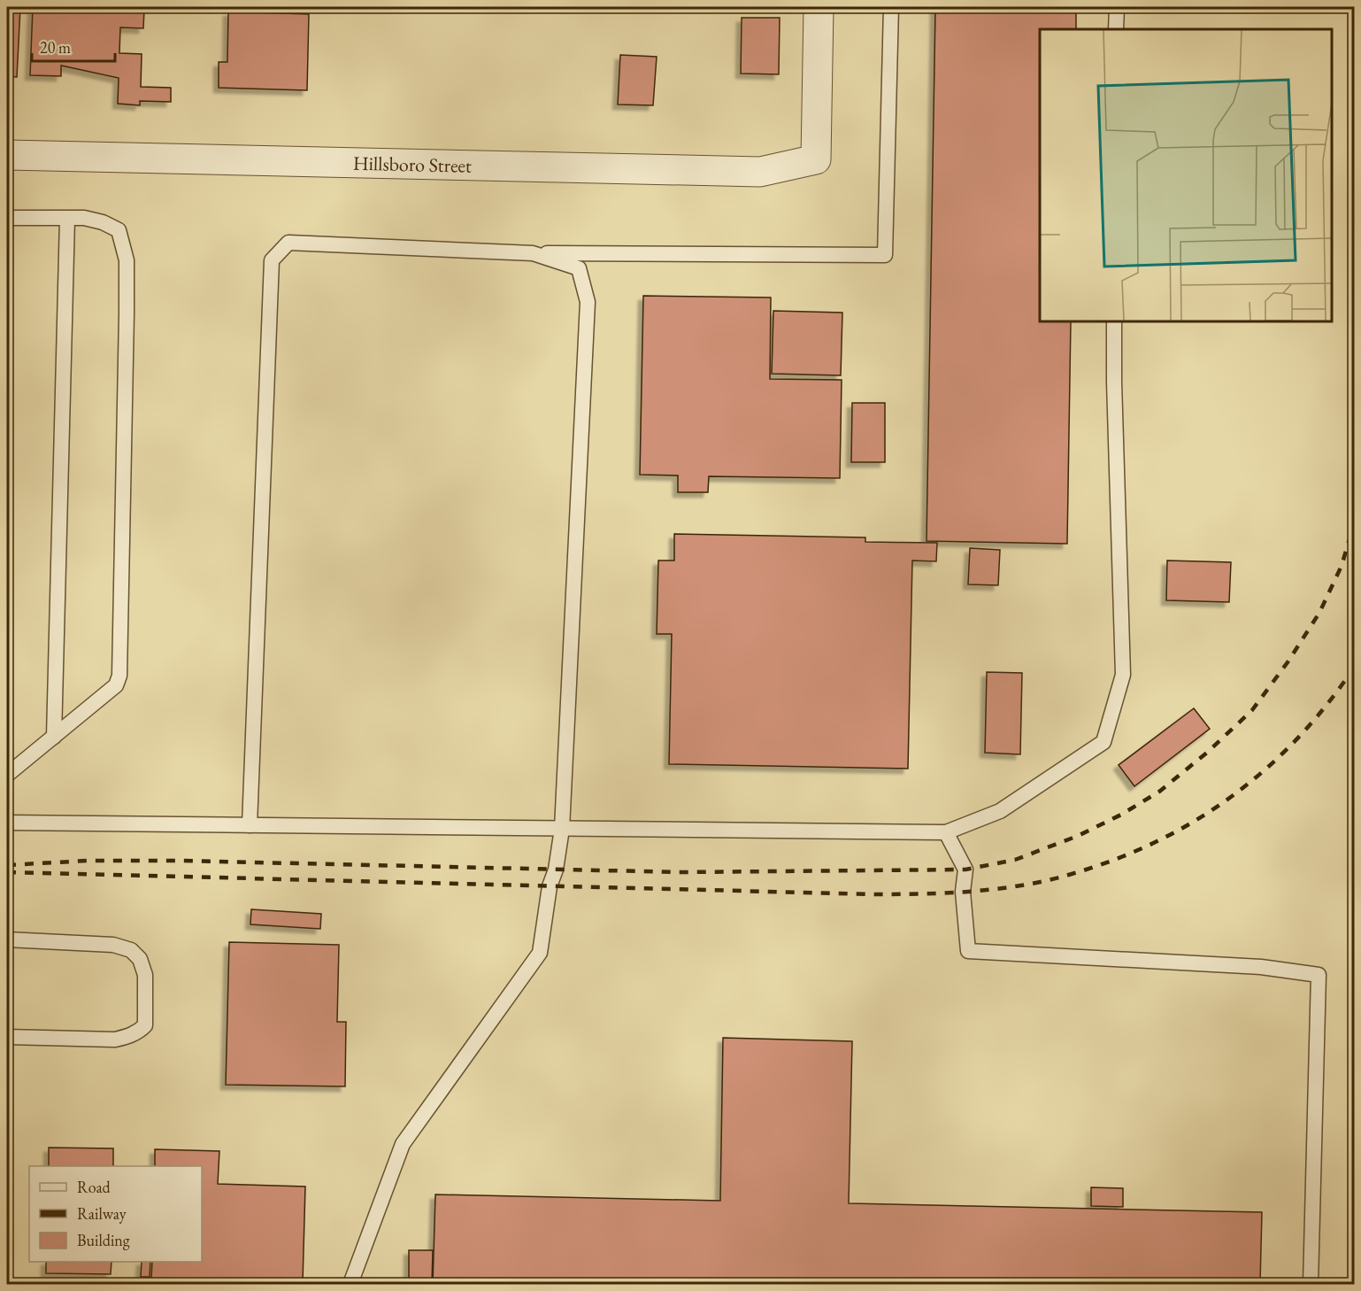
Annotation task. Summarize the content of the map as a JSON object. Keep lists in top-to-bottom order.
{
  "streets": {
    "street": ["Hillsboro Street"]
  },
  "legend": ["Road", "Railway", "Building"],
  "scale_bar": "20 m"
}
